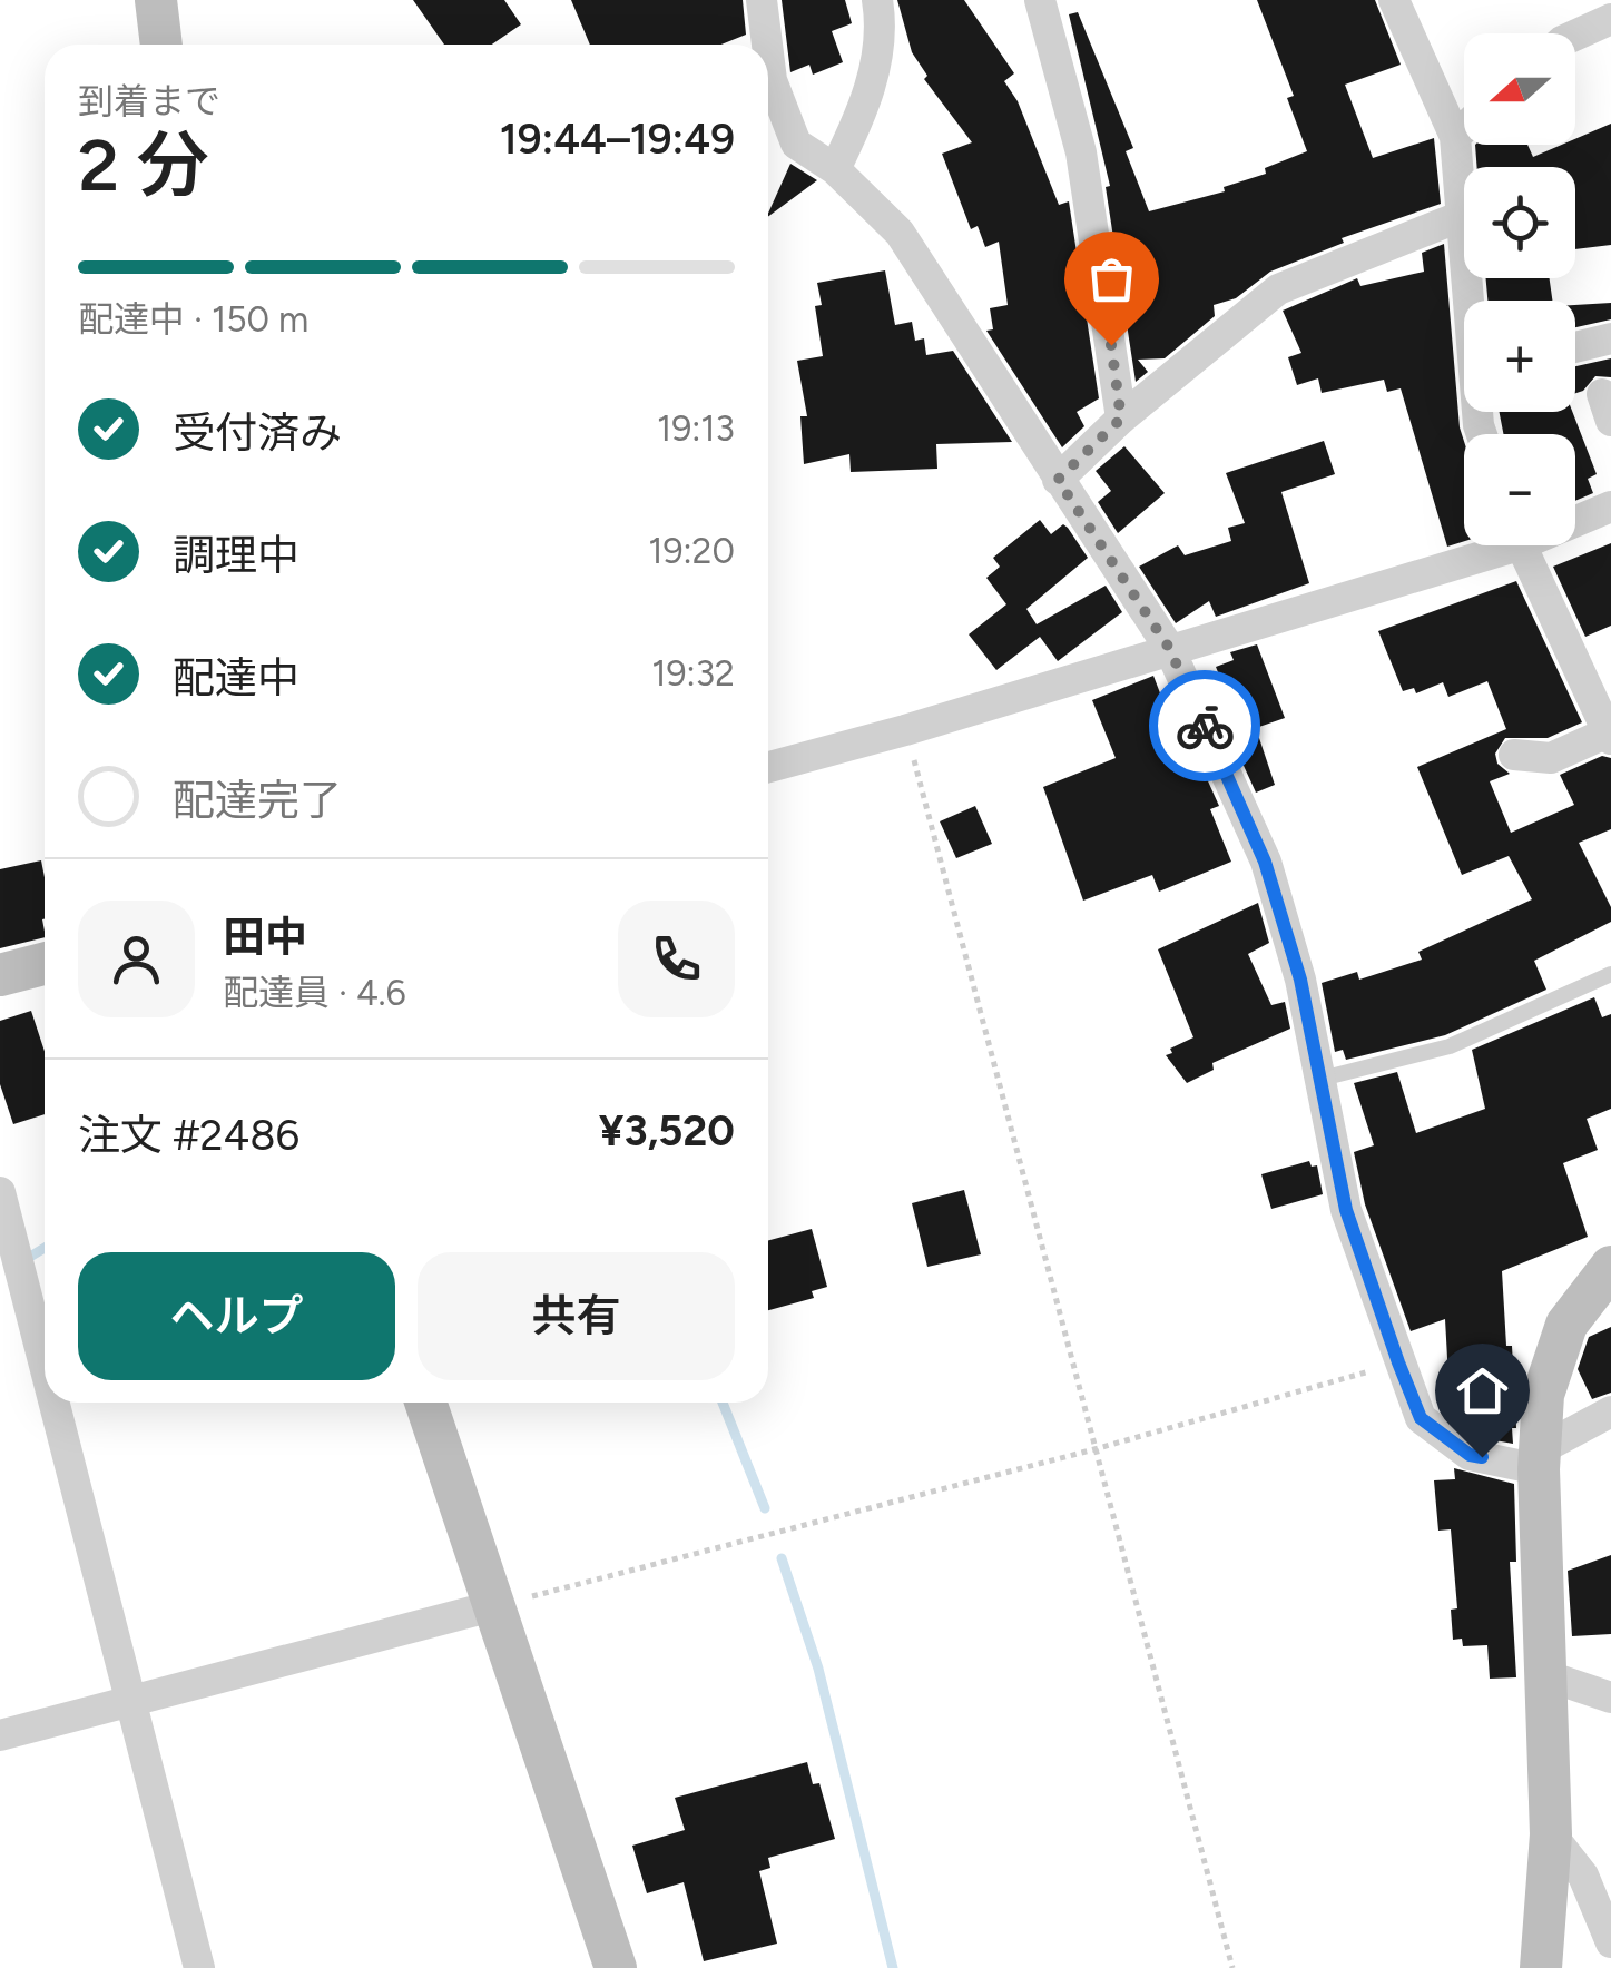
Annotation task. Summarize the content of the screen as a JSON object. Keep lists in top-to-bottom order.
{
  "north": "left",
  "page": {
    "map_buttons": ["+", "−"],
    "heading": ["2 分", "到着まで", "19:44–19:49"],
    "panel": [
      "田中",
      "配達員 · 4.6",
      "注文 #2486",
      "¥3,520"
    ],
    "bar": "配達中 · 150 m",
    "list": [
      ["受付済み", "19:13"],
      ["調理中", "19:20"],
      ["配達中", "19:32"],
      "配達完了"
    ],
    "buttons": ["ヘルプ", "共有"]
  }
}
